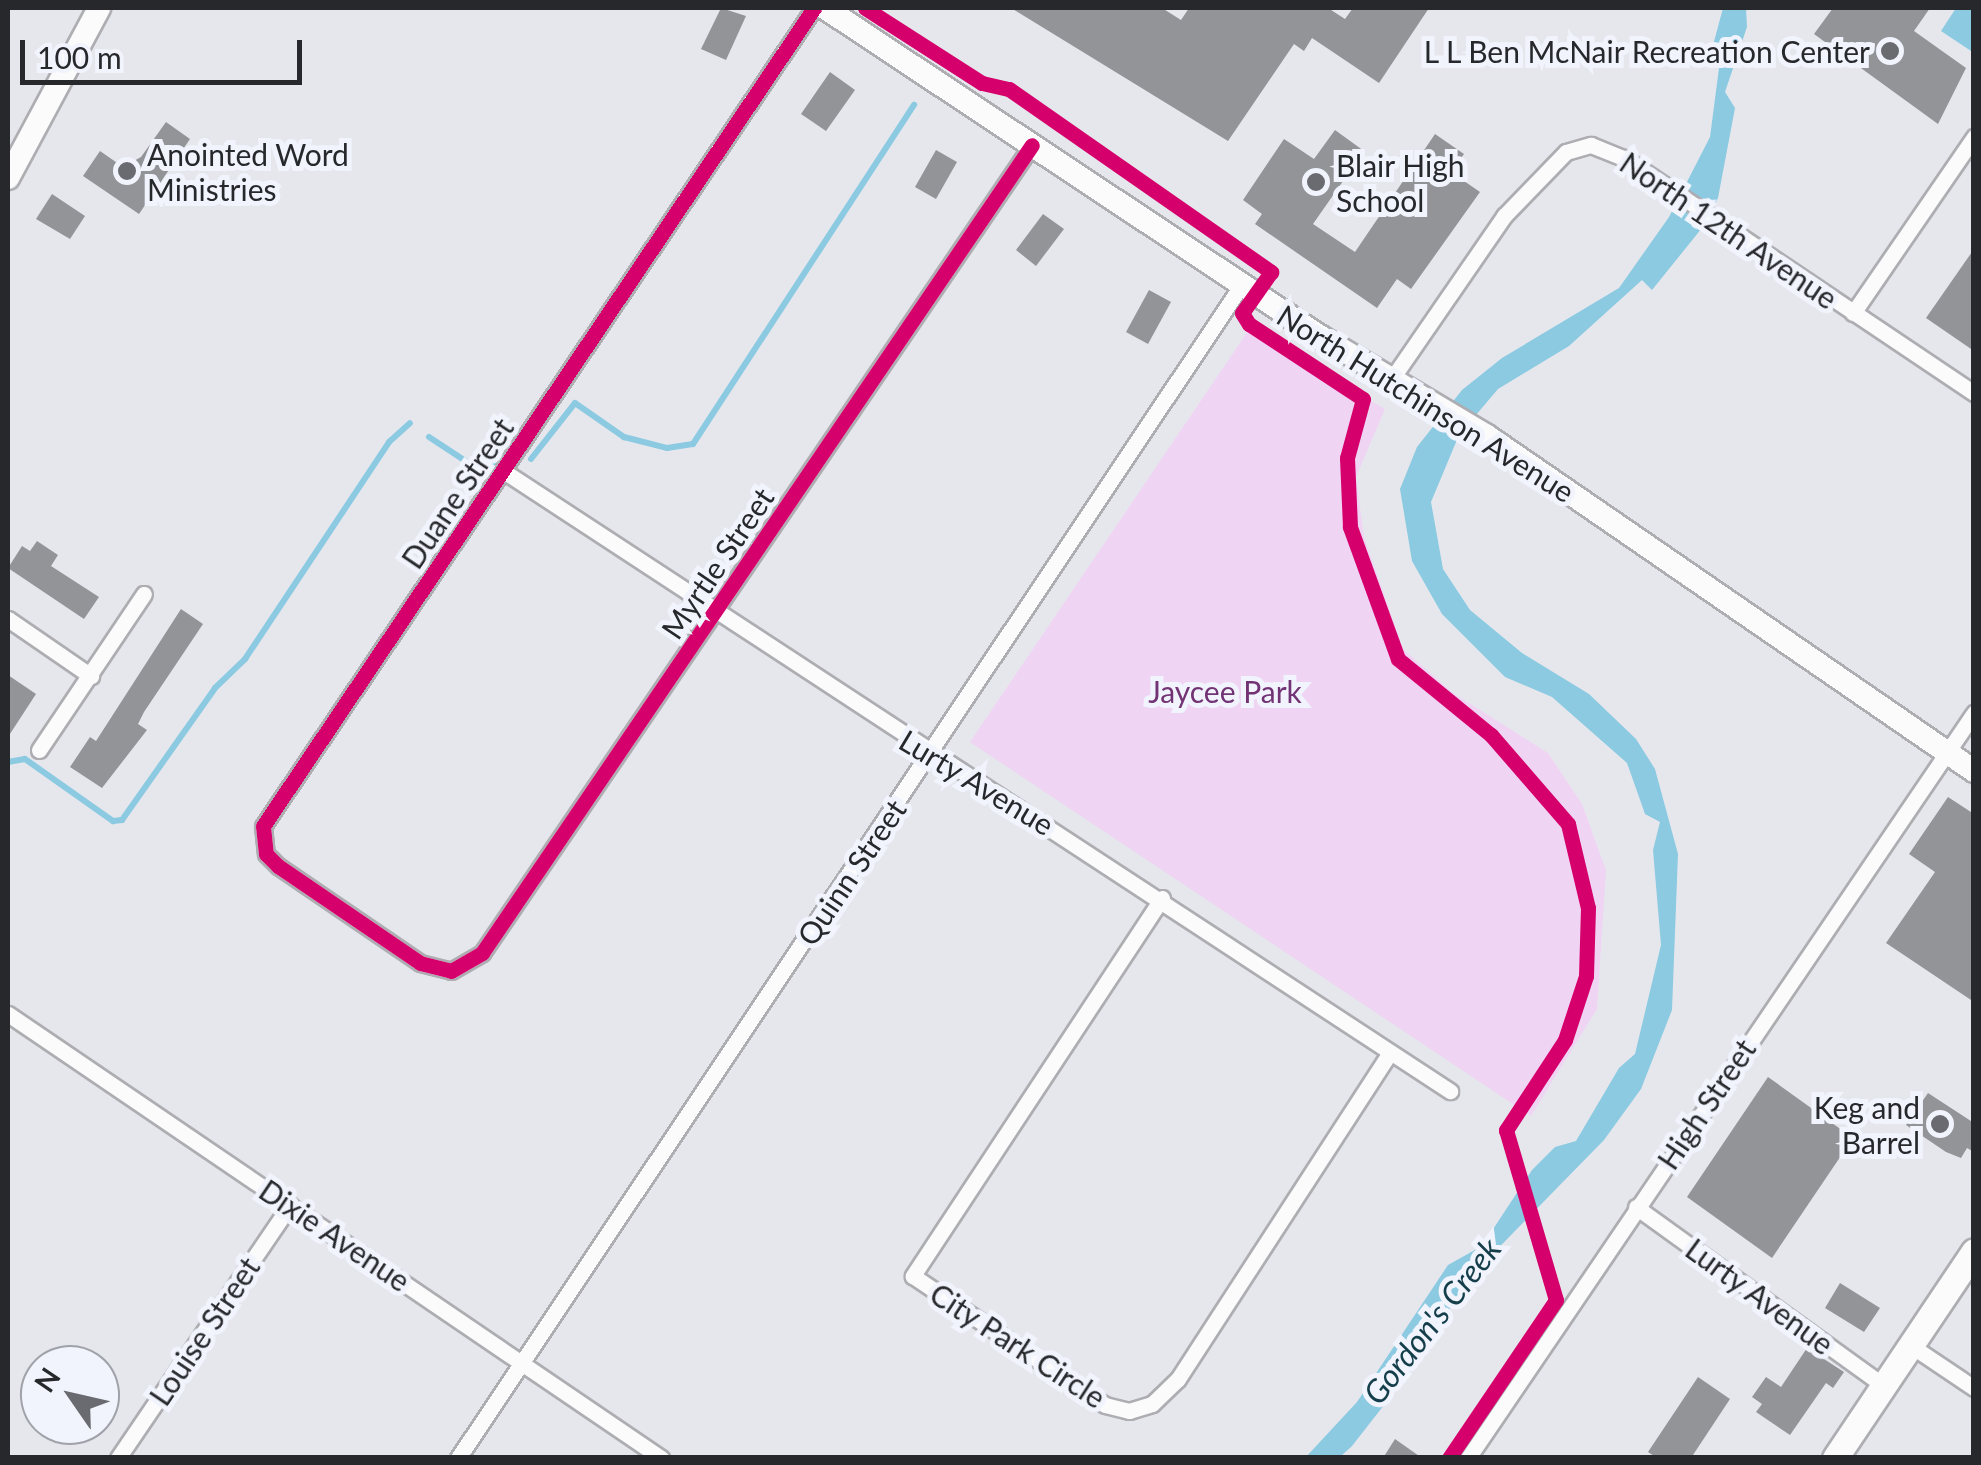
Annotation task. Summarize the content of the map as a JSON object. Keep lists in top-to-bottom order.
{
  "streets": {
    "main road": ["North Hutchinson Avenue"],
    "street": [
      "North 12th Avenue",
      "Duane Street",
      "Myrtle Street",
      "Lurty Avenue",
      "Quinn Street",
      "High Street",
      "Dixie Avenue",
      "Louise Street",
      "City Park Circle"
    ]
  },
  "crossings": [
    ["North 12th Avenue", "North Hutchinson Avenue"],
    ["North Hutchinson Avenue", "Myrtle Street"],
    ["North Hutchinson Avenue", "Quinn Street"],
    ["North Hutchinson Avenue", "High Street"],
    ["Duane Street", "Myrtle Street"],
    ["Duane Street", "Lurty Avenue"],
    ["Myrtle Street", "Lurty Avenue"],
    ["Lurty Avenue", "Quinn Street"],
    ["Lurty Avenue", "High Street"],
    ["Lurty Avenue", "City Park Circle"],
    ["Quinn Street", "Dixie Avenue"],
    ["Dixie Avenue", "Louise Street"]
  ],
  "water": ["Gordon's Creek"],
  "parks": ["Jaycee Park"],
  "places": [
    "L L Ben McNair Recreation Center",
    "Anointed Word Ministries",
    "Blair High School",
    "Keg and Barrel"
  ],
  "scale_bar": "100 m",
  "north": "top left"
}
